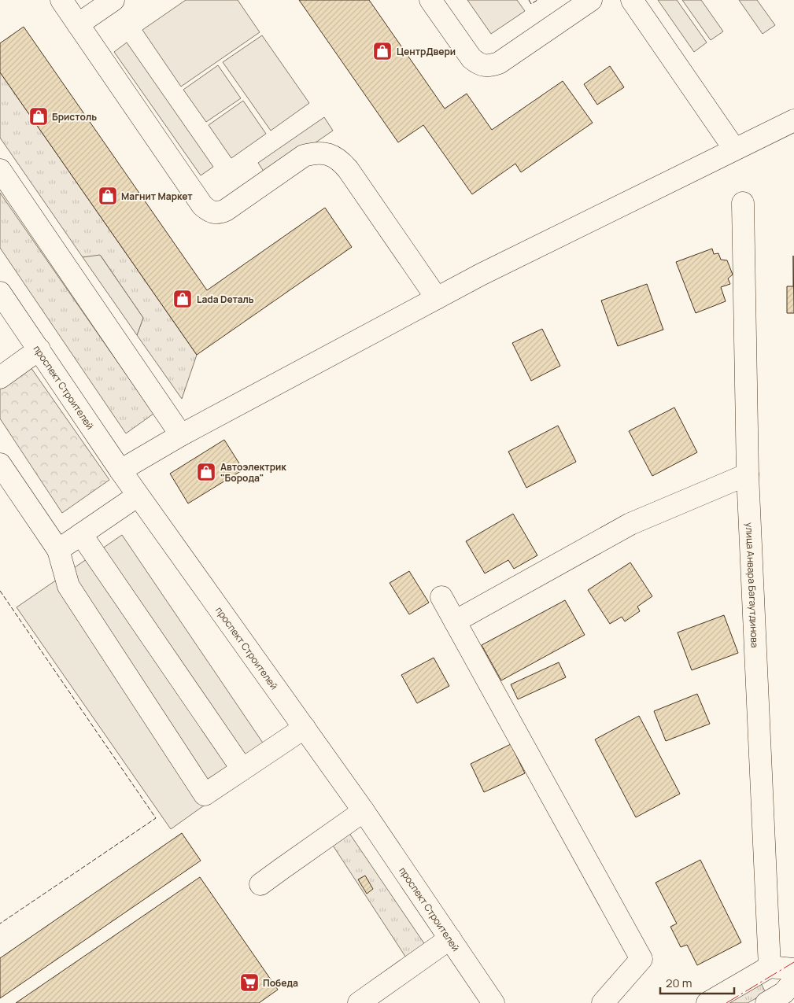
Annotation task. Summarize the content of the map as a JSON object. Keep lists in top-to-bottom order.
{
  "streets": {
    "street": ["проспект Строителей", "улица Анвара Багаутдинова"]
  },
  "places": {
    "shop": [
      "ЦентрДвери",
      "Бристоль",
      "Магнит Маркет",
      "Lada Dеталь",
      "Автоэлектрик \"Борода\""
    ],
    "supermarket": ["Победа"]
  },
  "scale_bar": "20 m"
}
